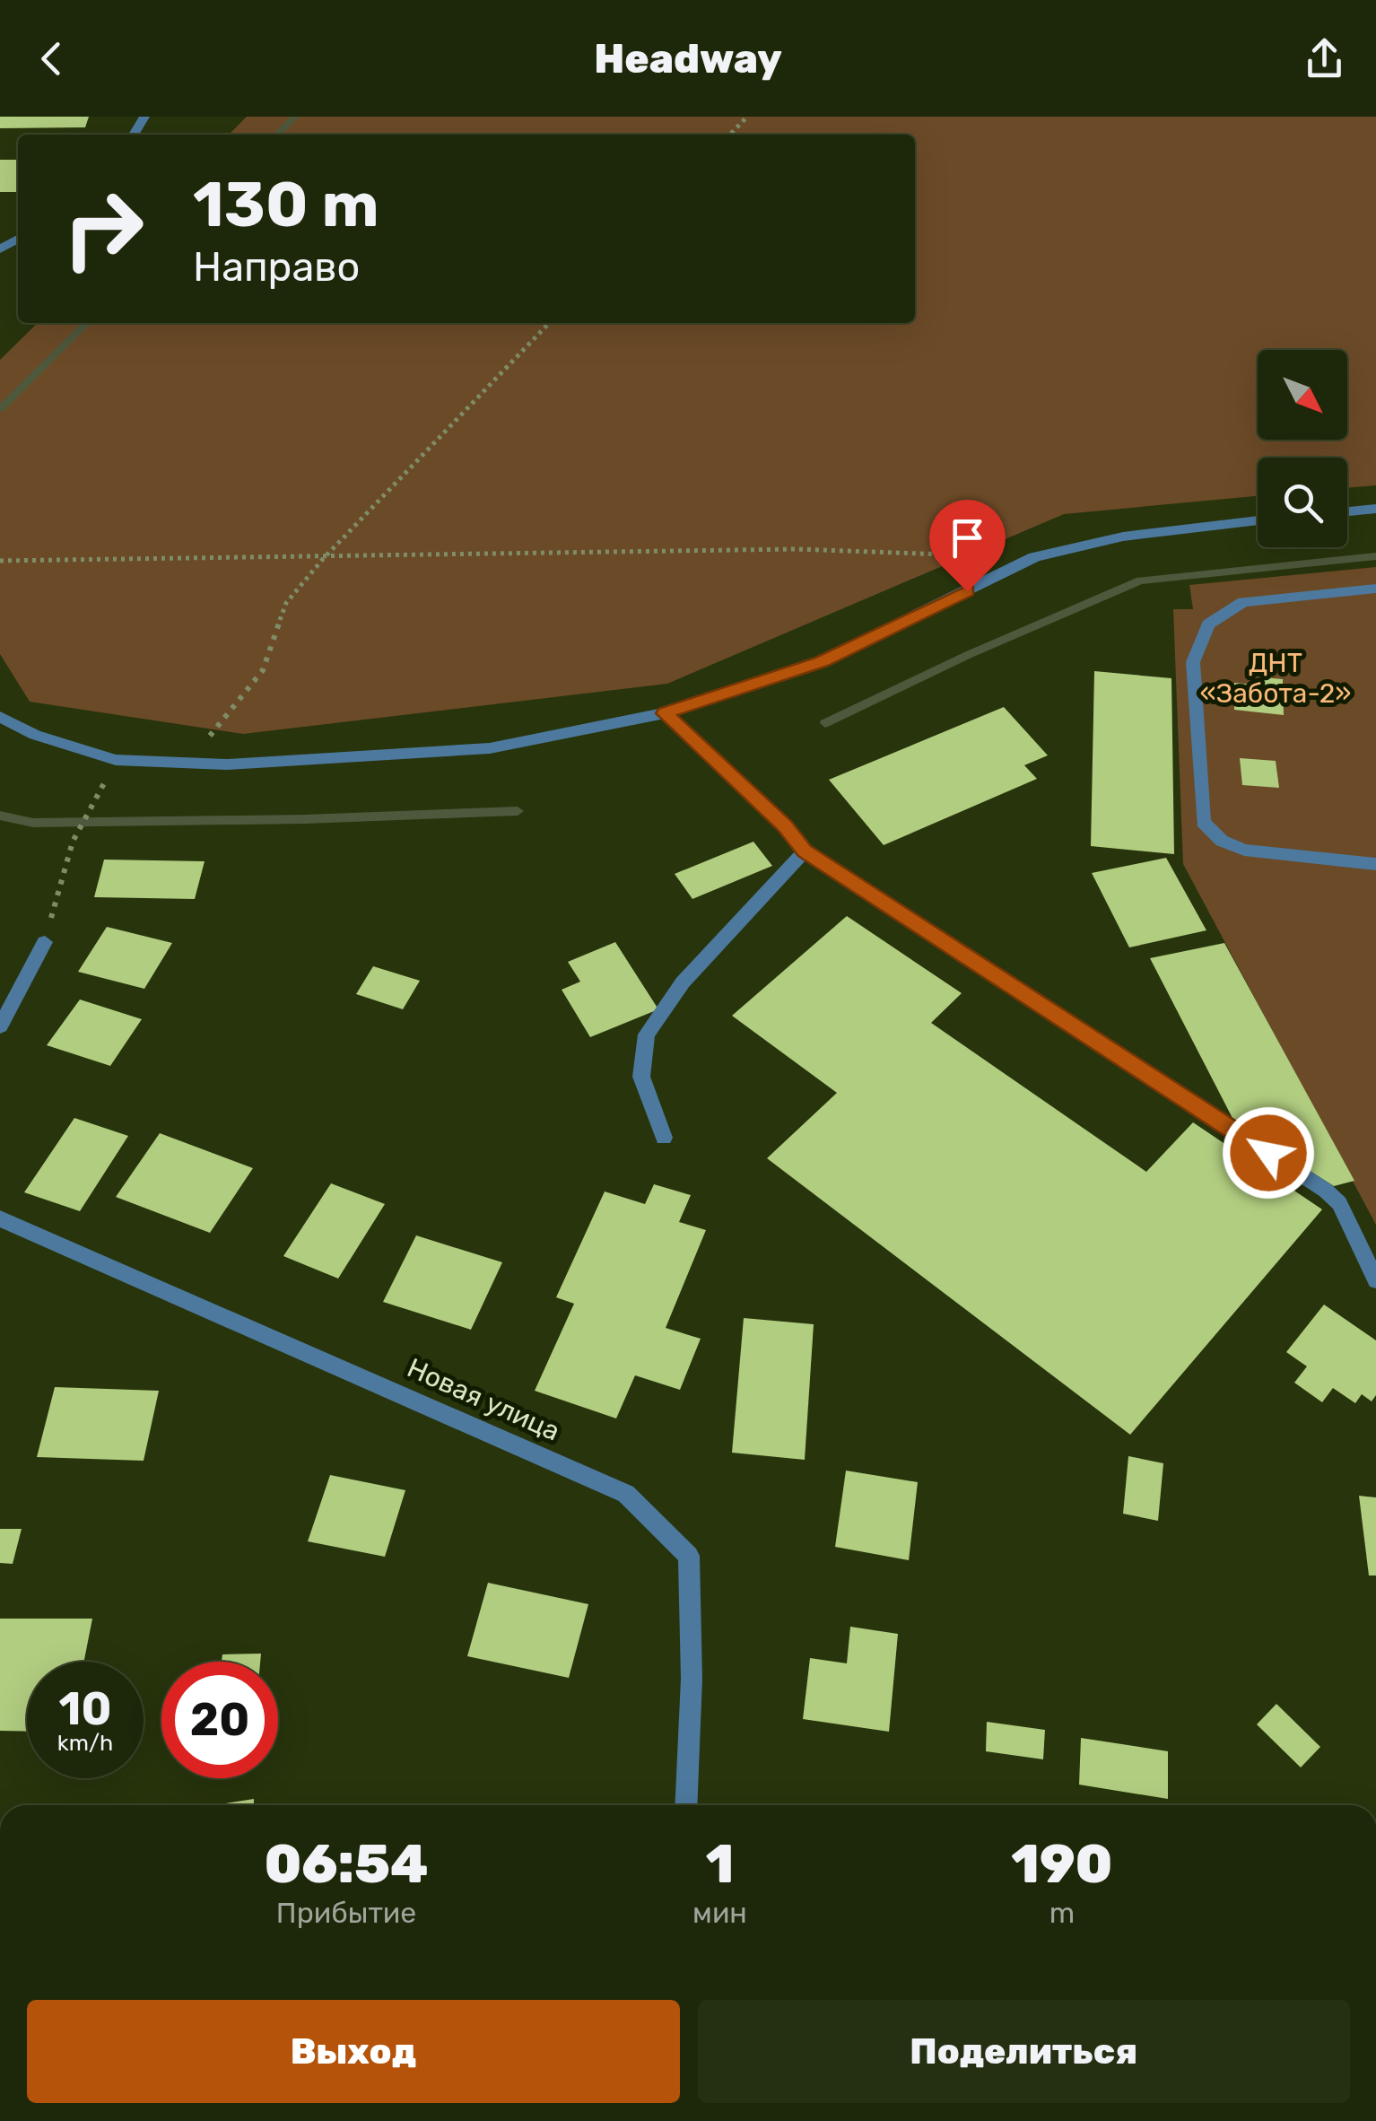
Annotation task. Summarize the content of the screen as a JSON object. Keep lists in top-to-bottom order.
{
  "streets": {
    "street": ["Новая улица"]
  },
  "parks": ["ДНТ «Забота-2»"],
  "north": "bottom right",
  "page": {
    "header": "Headway",
    "turn": ["130 m", "Направо"],
    "speed": "10 km/h",
    "limit": "20",
    "eta": [
      "06:54",
      "Прибытие",
      "1",
      "мин",
      "190",
      "m"
    ],
    "buttons": ["Выход", "Поделиться"]
  }
}
